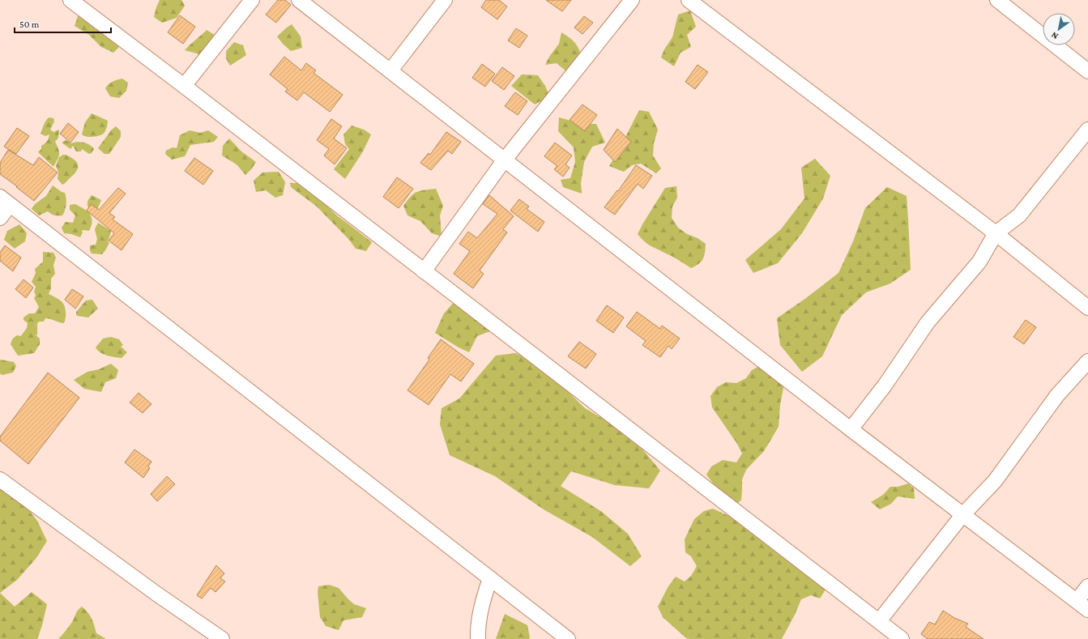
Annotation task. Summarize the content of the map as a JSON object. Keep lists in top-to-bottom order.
{
  "scale_bar": "50 m",
  "north": "bottom left"
}
